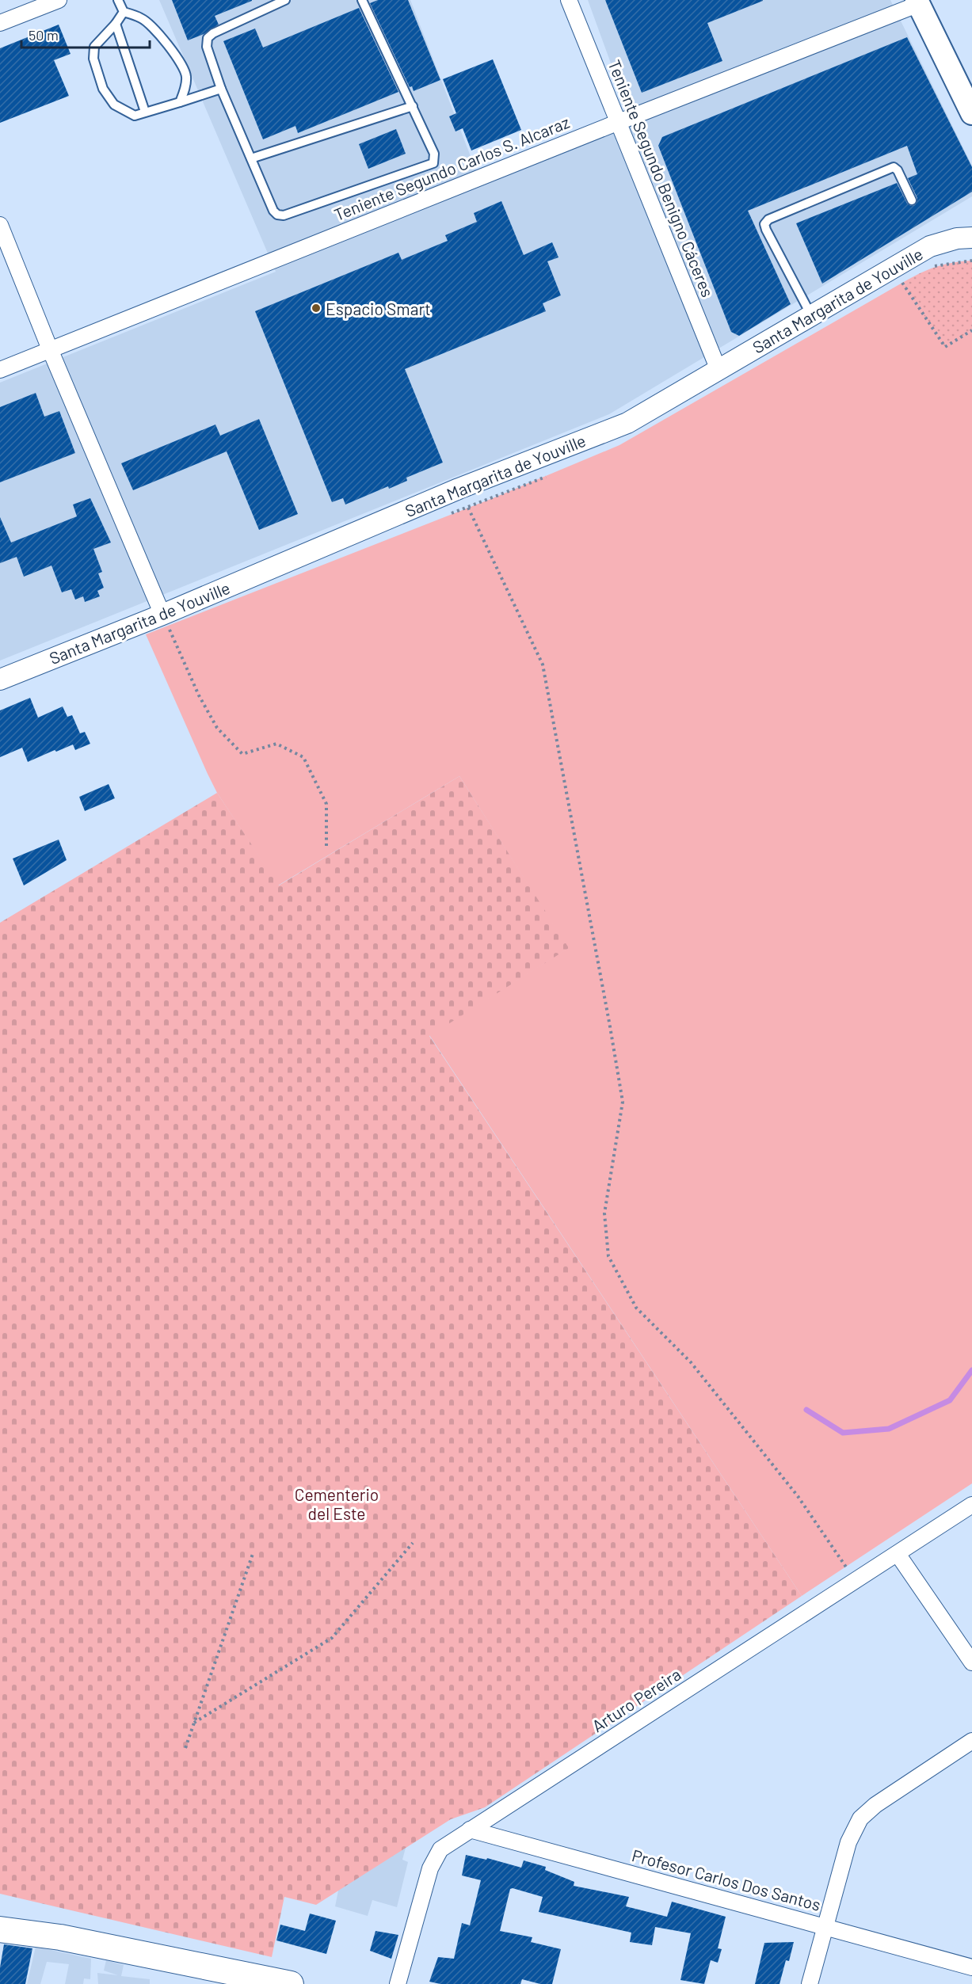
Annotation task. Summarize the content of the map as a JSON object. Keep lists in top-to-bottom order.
{
  "streets": {
    "street": [
      "Teniente Segundo Carlos S. Alcaraz",
      "Teniente Segundo Benigno Cáceres",
      "Santa Margarita de Youville",
      "Arturo Pereira",
      "Profesor Carlos Dos Santos"
    ]
  },
  "crossings": [
    ["Teniente Segundo Carlos S. Alcaraz", "Teniente Segundo Benigno Cáceres"],
    ["Teniente Segundo Benigno Cáceres", "Santa Margarita de Youville"],
    ["Arturo Pereira", "Profesor Carlos Dos Santos"]
  ],
  "parks": ["Cementerio del Este"],
  "places": ["Espacio Smart"],
  "scale_bar": "50 m"
}
